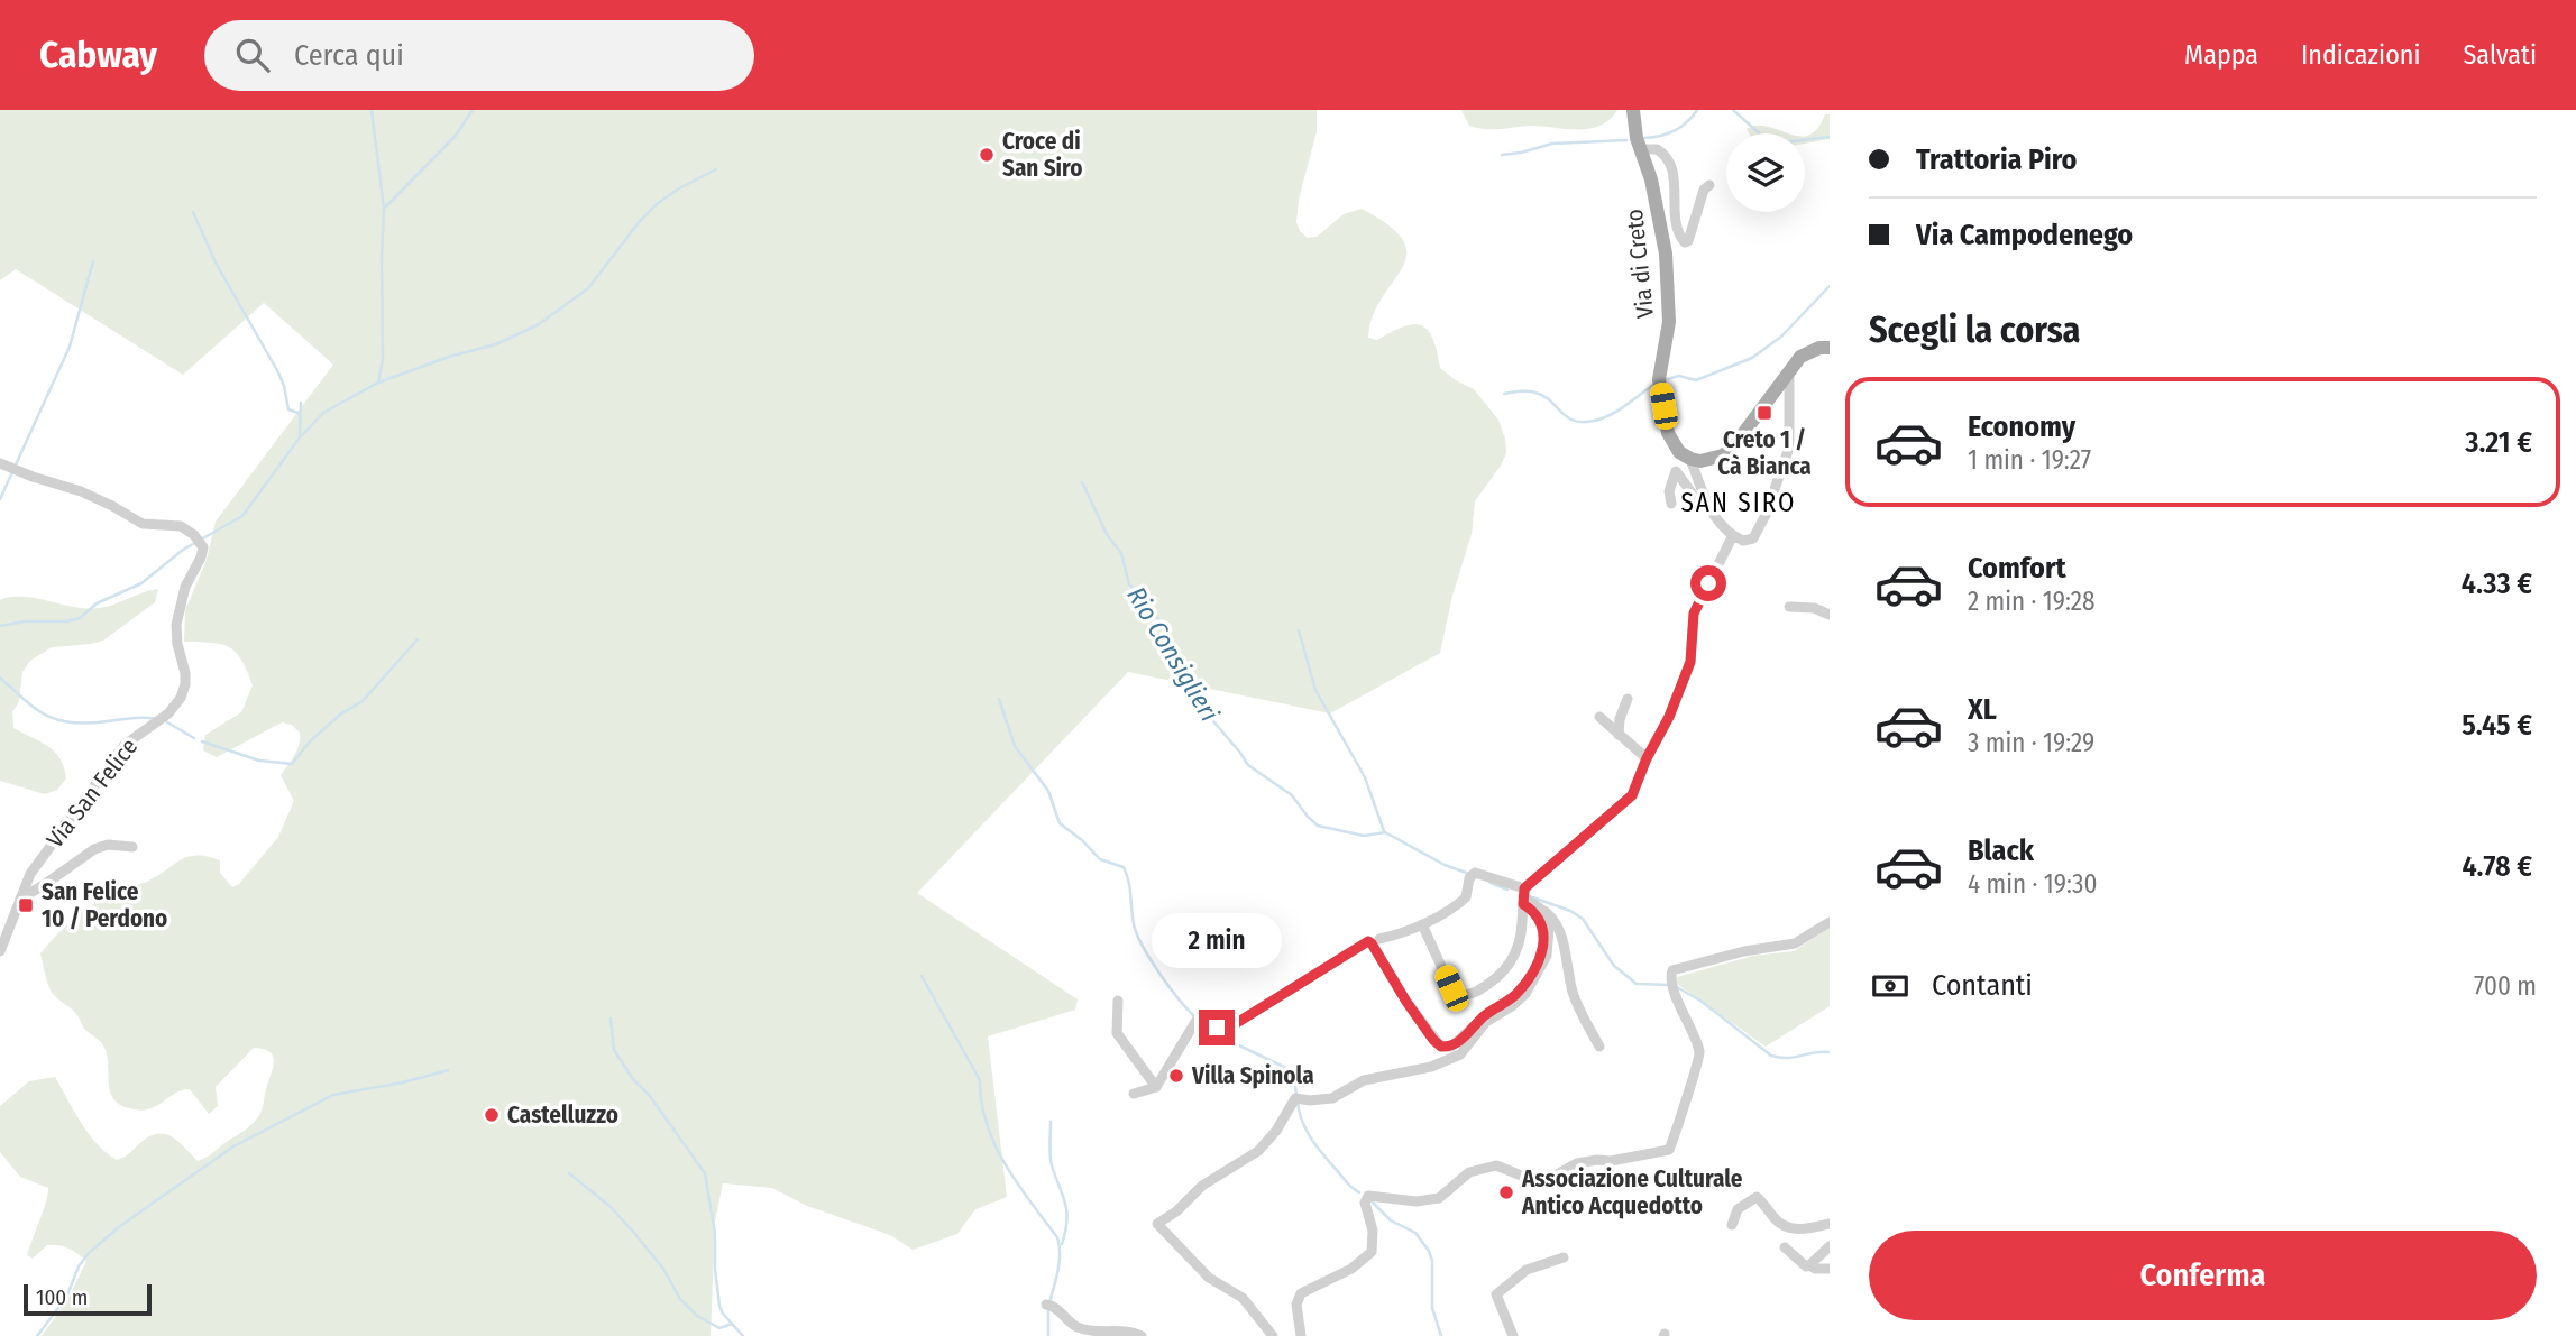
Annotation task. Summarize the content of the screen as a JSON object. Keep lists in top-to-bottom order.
{
  "streets": {
    "main road": ["Via di Creto"],
    "street": ["Via San Felice"]
  },
  "districts": ["SAN SIRO"],
  "water": ["Rio Consiglieri"],
  "places": {
    "other": [
      "Croce di San Siro",
      "Villa Spinola",
      "Castelluzzo",
      "Associazione Culturale Antico Acquedotto"
    ],
    "transit": ["Creto 1 / Cà Bianca", "San Felice 10 / Perdono"]
  },
  "scale_bar": "100 m",
  "page": {
    "header": "Cabway",
    "search": "Cerca qui",
    "nav": ["Mappa", "Indicazioni", "Salvati"],
    "banner": ["Trattoria Piro", "Via Campodenego"],
    "heading": "Scegli la corsa",
    "list": [
      {
        "name": "Economy",
        "note": "1 min · 19:27",
        "value": "3.21 €"
      },
      {
        "name": "Comfort",
        "note": "2 min · 19:28",
        "value": "4.33 €"
      },
      {
        "name": "XL",
        "note": "3 min · 19:29",
        "value": "5.45 €"
      },
      {
        "name": "Black",
        "note": "4 min · 19:30",
        "value": "4.78 €"
      }
    ],
    "bubble": "2 min",
    "pay": ["Contanti", "700 m"],
    "buttons": "Conferma",
    "scale": "100 m"
  }
}
